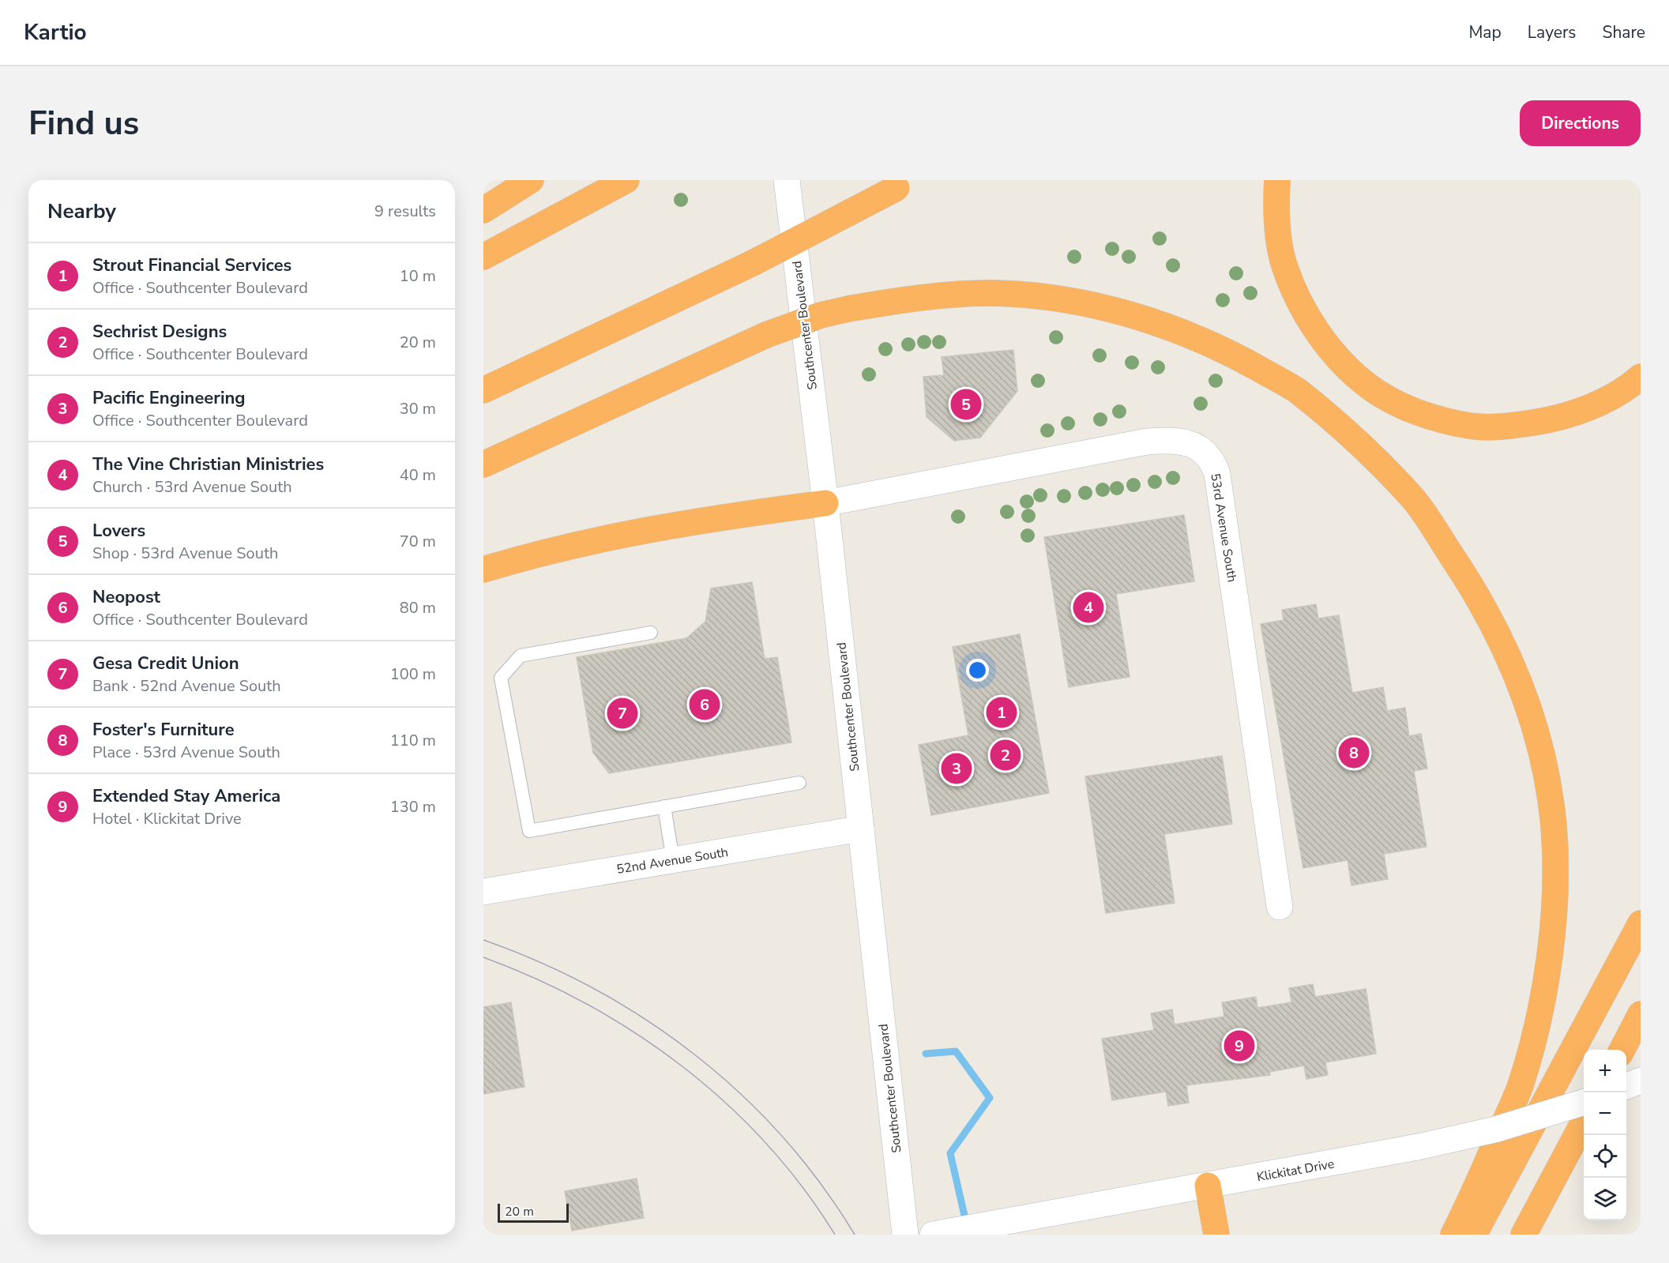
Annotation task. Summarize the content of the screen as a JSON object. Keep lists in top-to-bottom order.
{
  "streets": {
    "street": [
      "Southcenter Boulevard",
      "53rd Avenue South",
      "52nd Avenue South",
      "Klickitat Drive"
    ]
  },
  "crossings": [
    ["Southcenter Boulevard", "53rd Avenue South"],
    ["Southcenter Boulevard", "52nd Avenue South"]
  ],
  "scale_bar": "20 m",
  "page": {
    "header": "Kartio",
    "nav": ["Map", "Layers", "Share"],
    "buttons": "Directions",
    "title": "Find us",
    "heading": ["Nearby", "9 results"],
    "list": [
      {
        "mark": "1",
        "name": "Strout Financial Services",
        "note": "Office · Southcenter Boulevard",
        "value": "10 m"
      },
      {
        "mark": "2",
        "name": "Sechrist Designs",
        "note": "Office · Southcenter Boulevard",
        "value": "20 m"
      },
      {
        "mark": "3",
        "name": "Pacific Engineering",
        "note": "Office · Southcenter Boulevard",
        "value": "30 m"
      },
      {
        "mark": "4",
        "name": "The Vine Christian Ministries",
        "note": "Church · 53rd Avenue South",
        "value": "40 m"
      },
      {
        "mark": "5",
        "name": "Lovers",
        "note": "Shop · 53rd Avenue South",
        "value": "70 m"
      },
      {
        "mark": "6",
        "name": "Neopost",
        "note": "Office · Southcenter Boulevard",
        "value": "80 m"
      },
      {
        "mark": "7",
        "name": "Gesa Credit Union",
        "note": "Bank · 52nd Avenue South",
        "value": "100 m"
      },
      {
        "mark": "8",
        "name": "Foster's Furniture",
        "note": "Place · 53rd Avenue South",
        "value": "110 m"
      },
      {
        "mark": "9",
        "name": "Extended Stay America",
        "note": "Hotel · Klickitat Drive",
        "value": "130 m"
      }
    ],
    "pins": [
      "5",
      "4",
      "6",
      "1",
      "7",
      "8",
      "2",
      "3",
      "9"
    ],
    "map_buttons": ["+", "−"],
    "scale": "20 m"
  }
}
